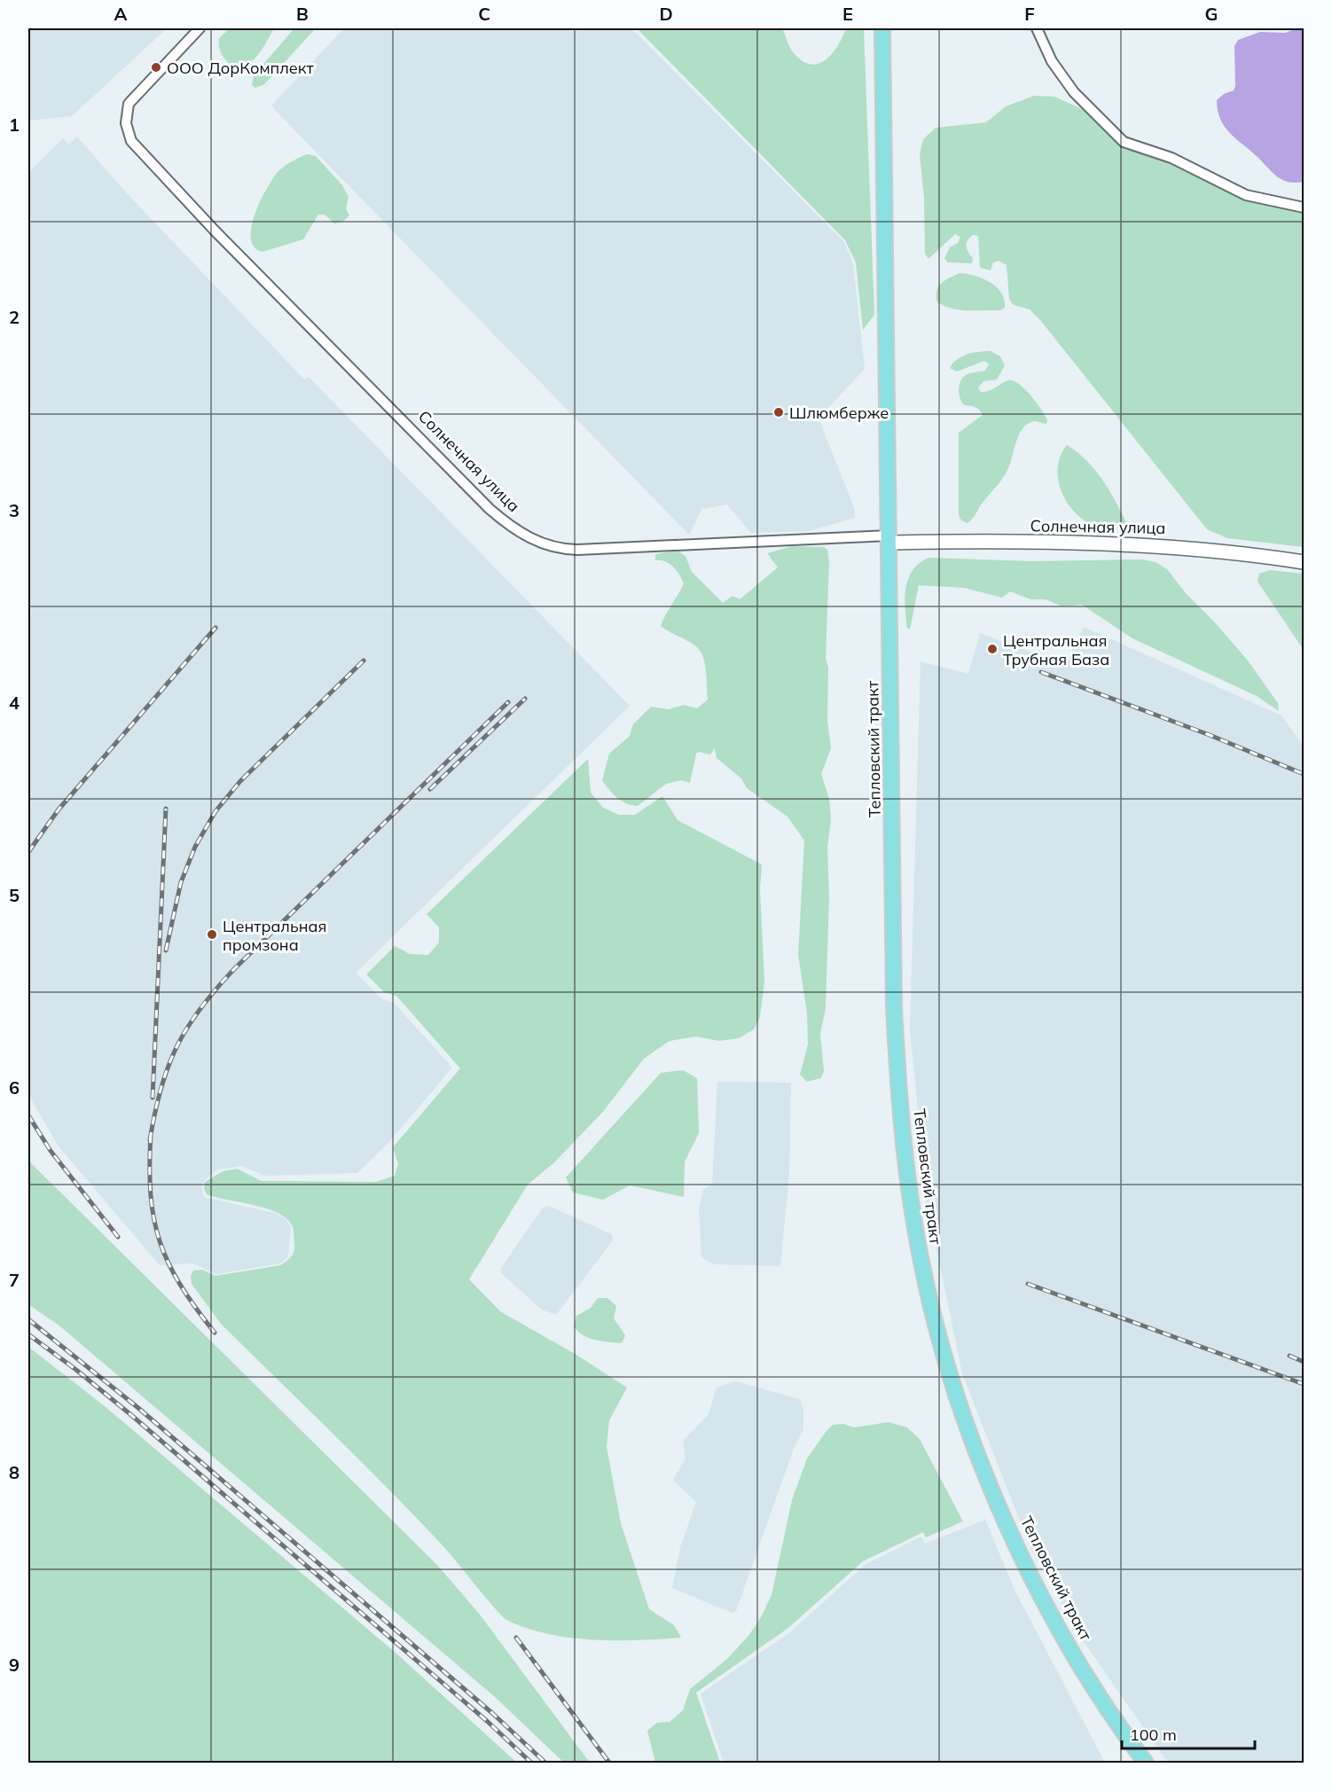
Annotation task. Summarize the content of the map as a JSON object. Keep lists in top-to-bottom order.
{
  "streets": {
    "main road": ["Тепловский тракт"],
    "street": ["Солнечная улица"]
  },
  "crossings": [
    ["Солнечная улица", "Тепловский тракт"]
  ],
  "places": [
    "ООО ДорКомплект",
    "Шлюмберже",
    "Центральная Трубная База",
    "Центральная промзона"
  ],
  "scale_bar": "100 m",
  "grid": {
    "columns": [
      "A",
      "B",
      "C",
      "D",
      "E",
      "F",
      "G"
    ],
    "rows": [
      "1",
      "2",
      "3",
      "4",
      "5",
      "6",
      "7",
      "8",
      "9"
    ]
  }
}
